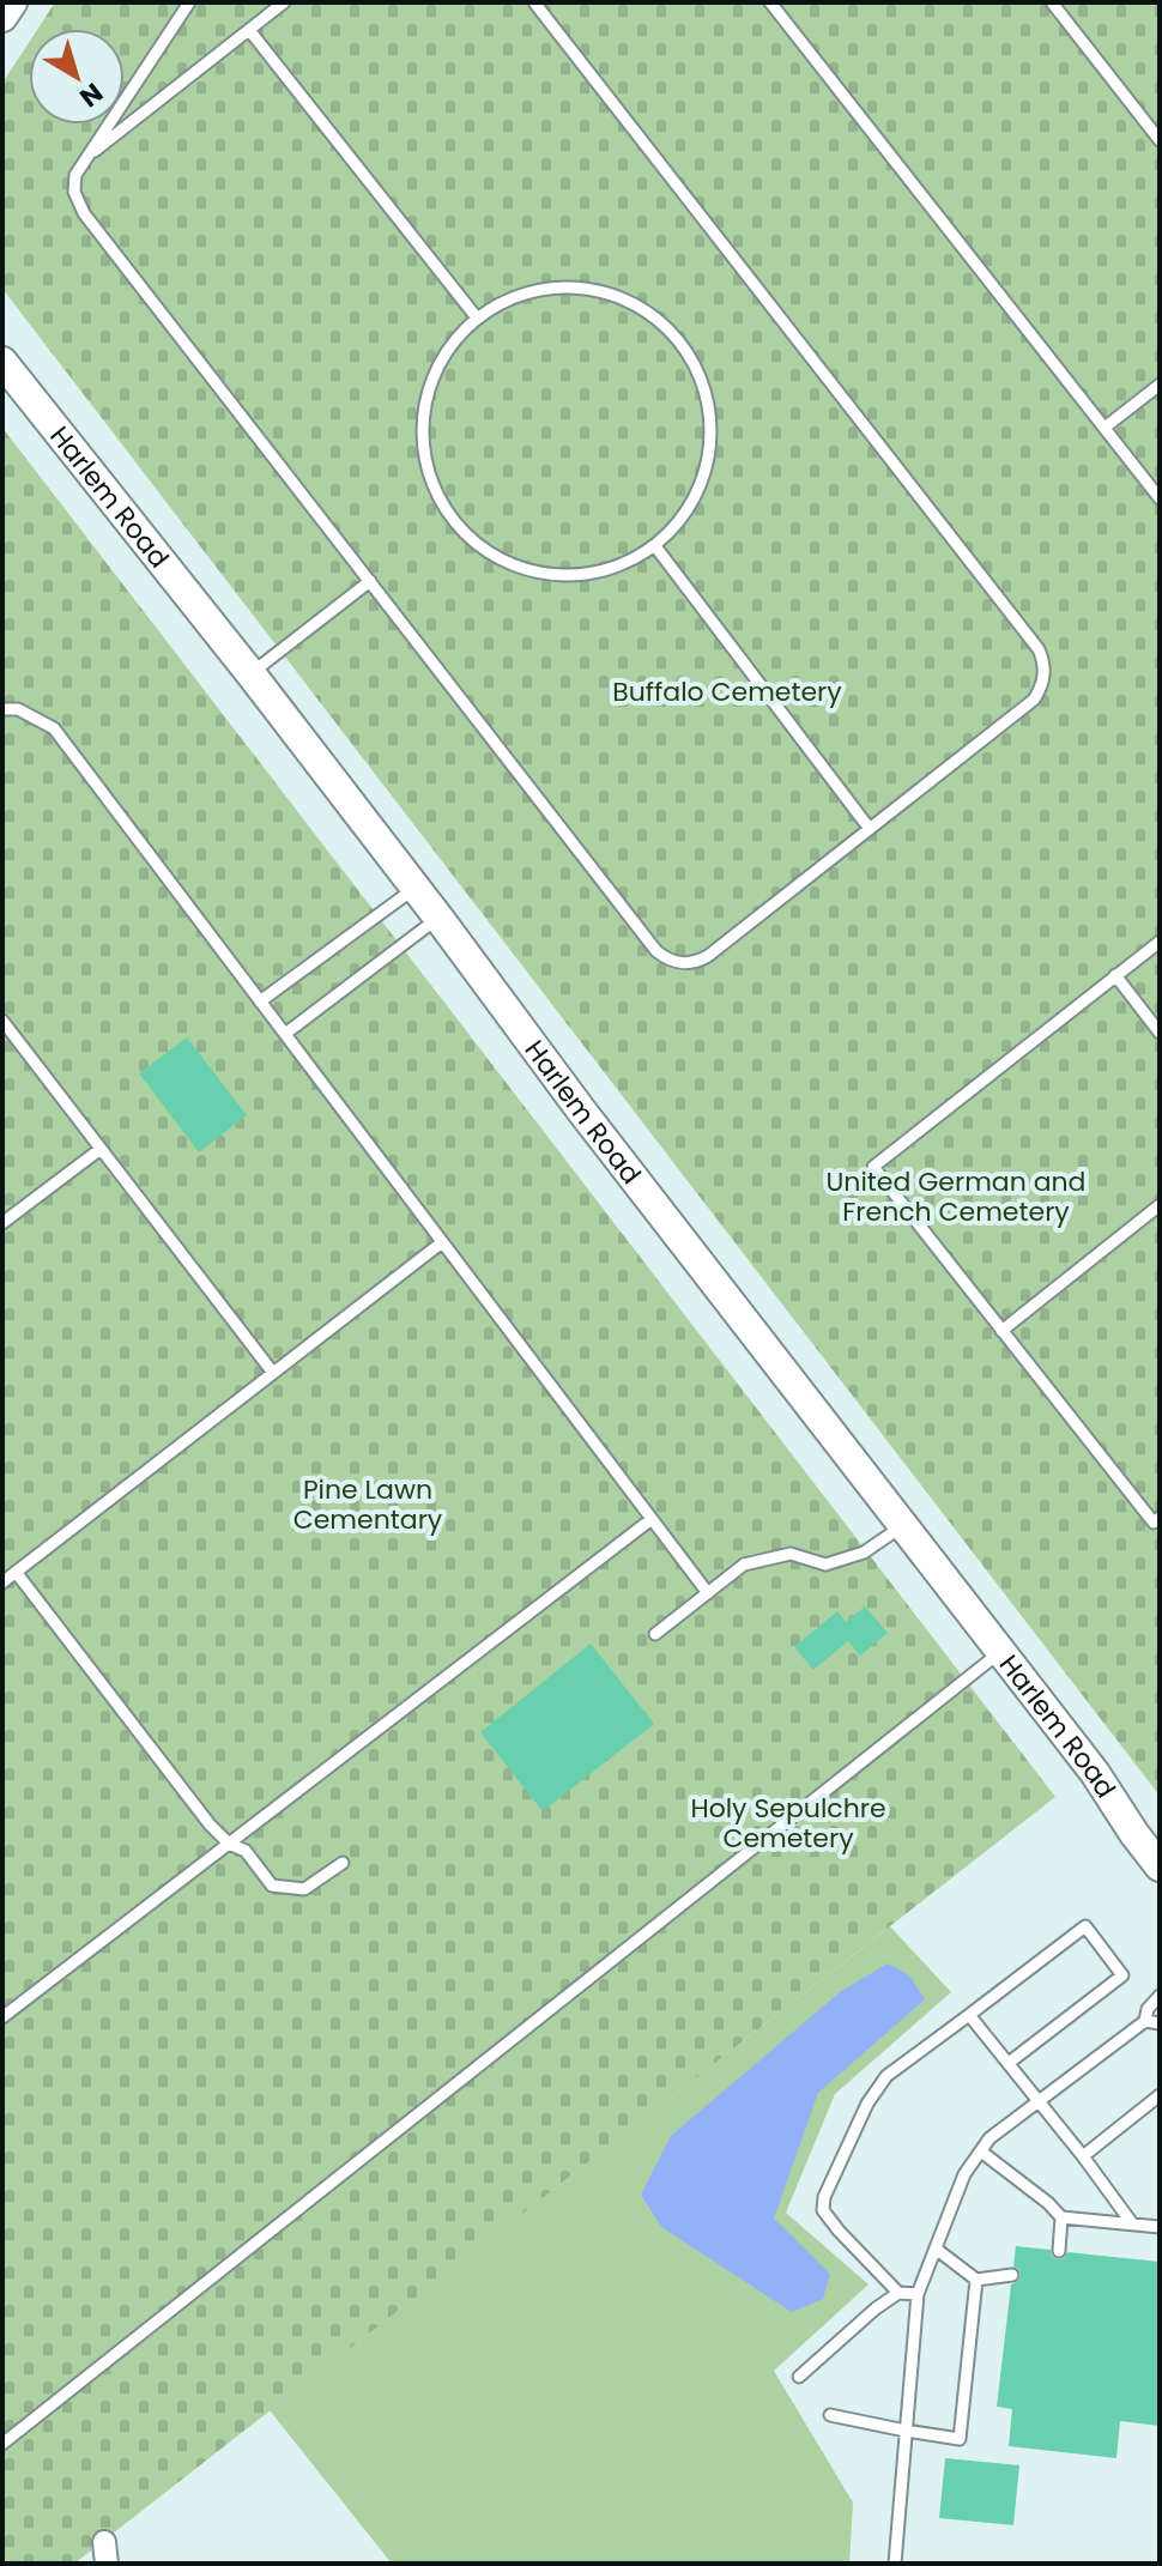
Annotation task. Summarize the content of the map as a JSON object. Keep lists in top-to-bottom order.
{
  "streets": {
    "main road": ["Harlem Road"]
  },
  "parks": [
    "Buffalo Cemetery",
    "United German and French Cemetery",
    "Pine Lawn Cementary",
    "Holy Sepulchre Cemetery"
  ],
  "north": "bottom right"
}
